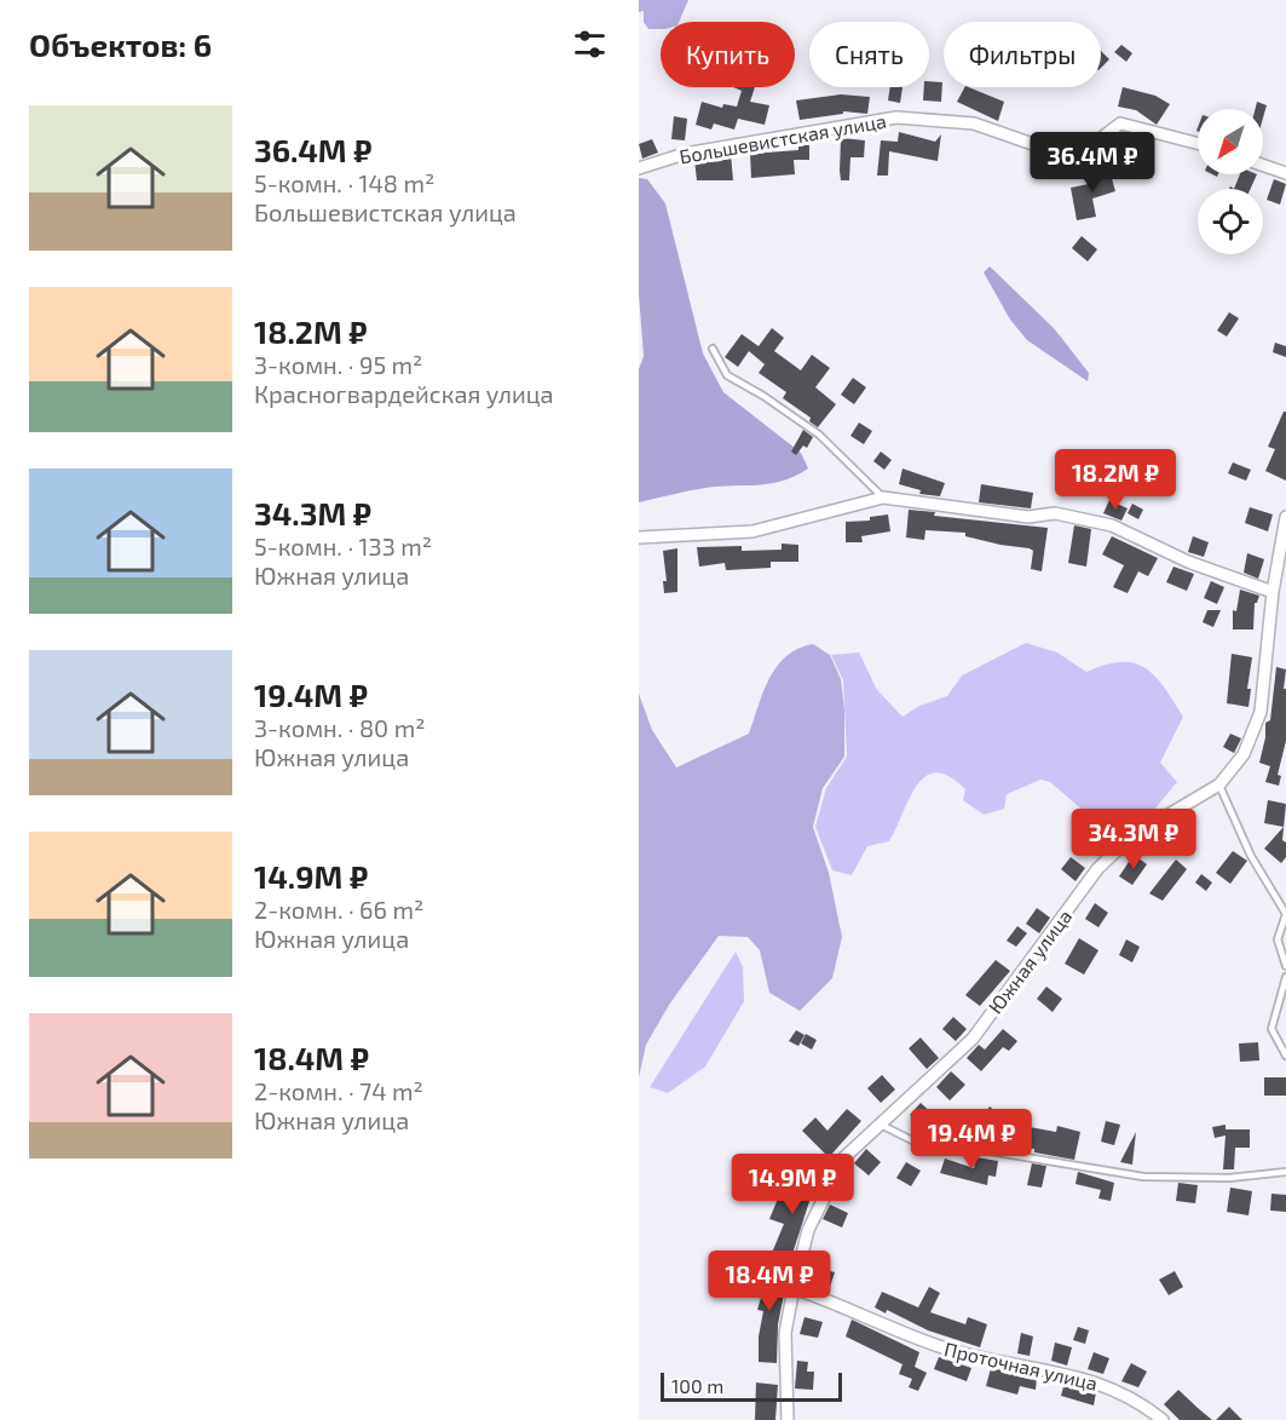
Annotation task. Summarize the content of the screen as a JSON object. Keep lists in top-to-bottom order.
{
  "streets": {
    "street": ["Большевистская улица", "Южная улица", "Проточная улица"]
  },
  "crossings": [
    ["Южная улица", "Проточная улица"]
  ],
  "scale_bar": "100 m",
  "north": "bottom left",
  "page": {
    "heading": "Объектов: 6",
    "chip": ["Купить", "Снять", "Фильтры"],
    "list": [
      {
        "name": "36.4M ₽",
        "note": "5-комн. · 148 m² · Большевистская улица"
      },
      {
        "name": "18.2M ₽",
        "note": "3-комн. · 95 m² · Красногвардейская улица"
      },
      {
        "name": "34.3M ₽",
        "note": "5-комн. · 133 m² · Южная улица"
      },
      {
        "name": "19.4M ₽",
        "note": "3-комн. · 80 m² · Южная улица"
      },
      {
        "name": "14.9M ₽",
        "note": "2-комн. · 66 m² · Южная улица"
      },
      {
        "name": "18.4M ₽",
        "note": "2-комн. · 74 m² · Южная улица"
      }
    ],
    "price": [
      "36.4M ₽",
      "18.2M ₽",
      "34.3M ₽",
      "19.4M ₽",
      "14.9M ₽",
      "18.4M ₽"
    ],
    "scale": "100 m"
  }
}
